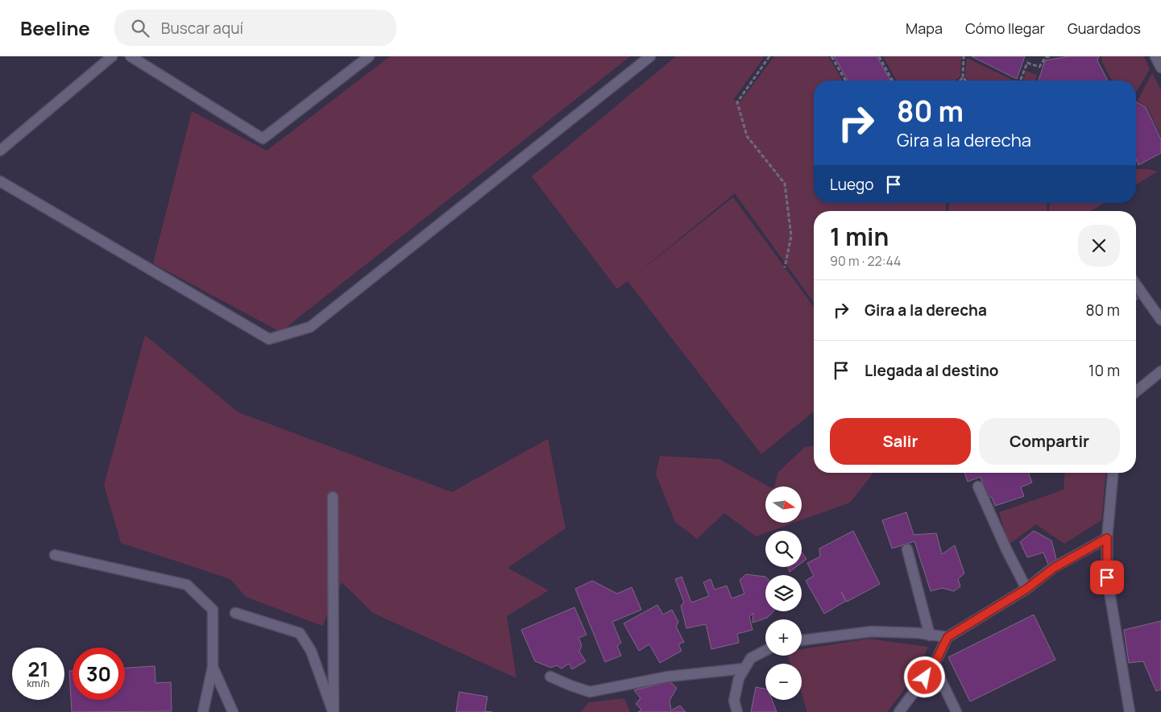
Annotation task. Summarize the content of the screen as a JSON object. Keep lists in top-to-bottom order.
{
  "north": "right",
  "page": {
    "header": "Beeline",
    "search": "Buscar aquí",
    "nav": ["Mapa", "Cómo llegar", "Guardados"],
    "turn": ["80 m", "Gira a la derecha"],
    "then": "Luego",
    "heading": ["1 min", "90 m · 22:44"],
    "list": [
      {
        "name": "Gira a la derecha",
        "value": "80 m"
      },
      {
        "name": "Llegada al destino",
        "value": "10 m"
      }
    ],
    "buttons": ["Salir", "Compartir"],
    "map_buttons": ["+", "−"],
    "speed": "21 km/h",
    "limit": "30"
  }
}
